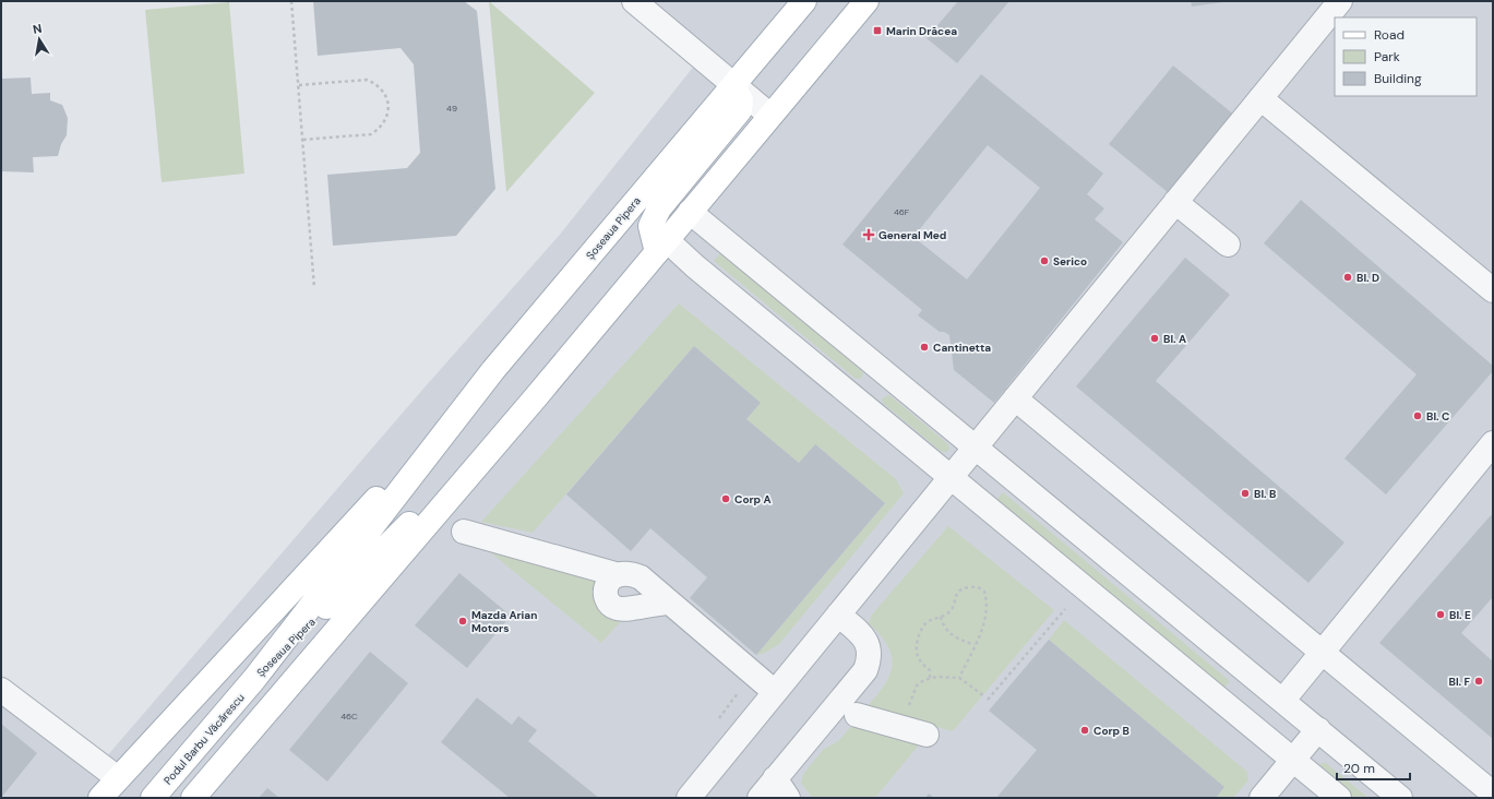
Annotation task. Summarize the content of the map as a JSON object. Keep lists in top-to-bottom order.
{
  "streets": {
    "main road": ["Șoseaua Pipera", "Podul Barbu Văcărescu"]
  },
  "crossings": [
    ["Șoseaua Pipera", "Podul Barbu Văcărescu"]
  ],
  "places": {
    "transit": ["Marin Drăcea"],
    "health": ["General Med"],
    "other": [
      "Serico",
      "Bl. D",
      "Bl. A",
      "Cantinetta",
      "Bl. C",
      "Bl. B",
      "Corp A",
      "Bl. E",
      "Mazda Arian Motors",
      "Bl. F",
      "Corp B"
    ]
  },
  "house_numbers": ["49", "46F", "46C"],
  "legend": ["Road", "Park", "Building"],
  "scale_bar": "20 m",
  "north": "top"
}
